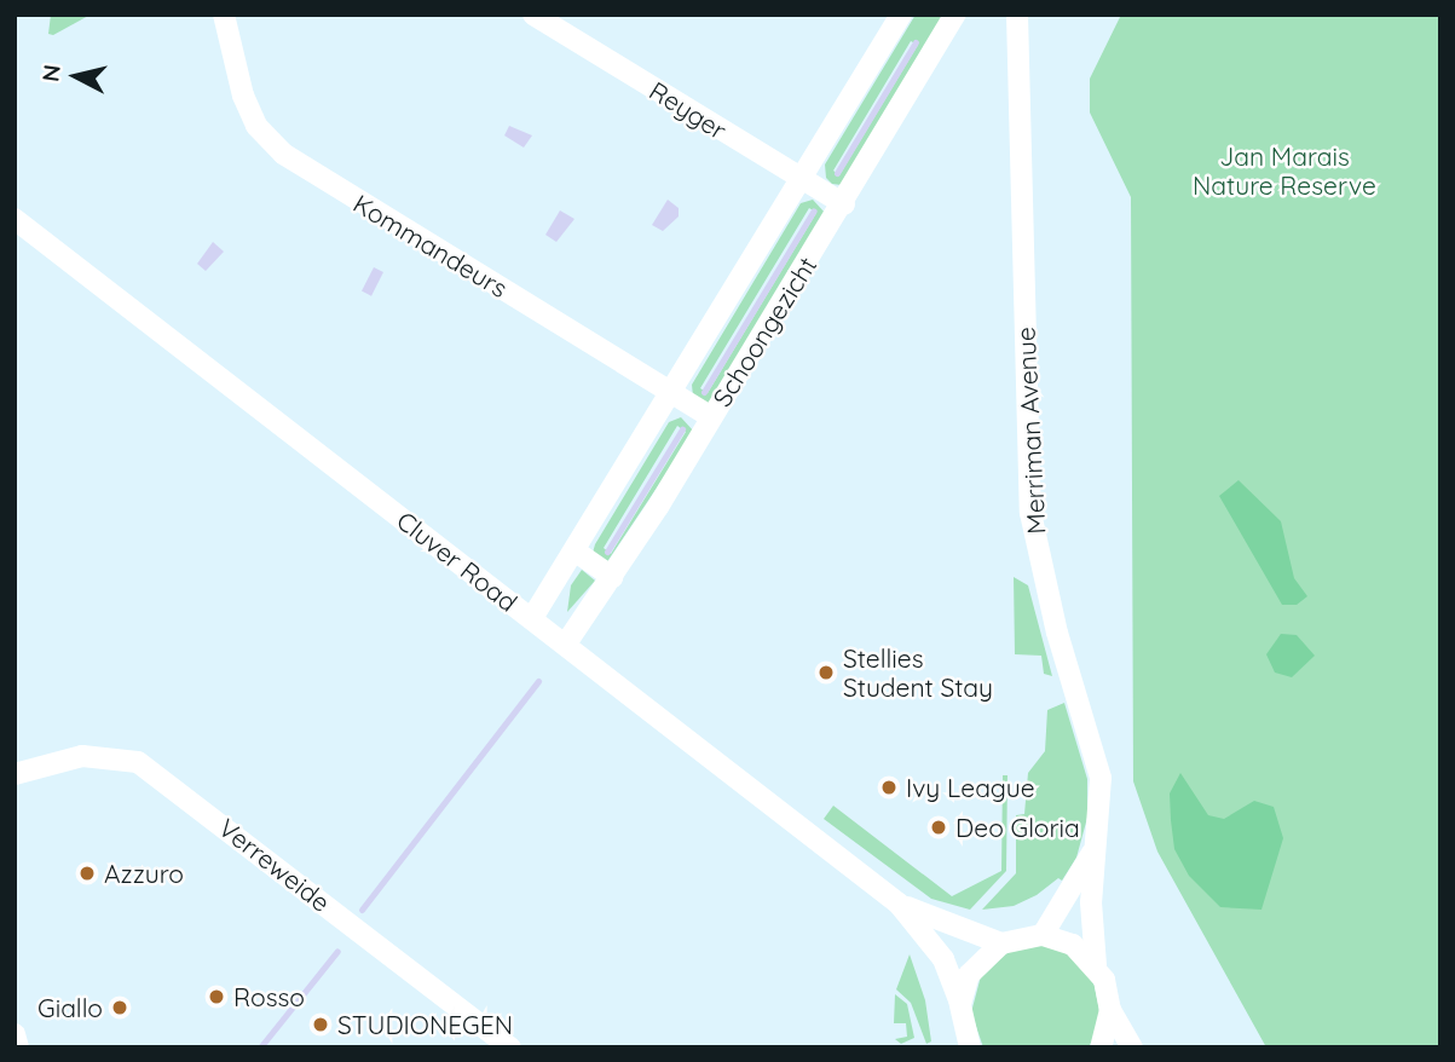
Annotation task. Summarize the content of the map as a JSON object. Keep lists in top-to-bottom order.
{
  "streets": {
    "street": [
      "Reyger",
      "Kommandeurs",
      "Schoongezicht",
      "Merriman Avenue",
      "Cluver Road",
      "Verreweide"
    ]
  },
  "crossings": [
    ["Reyger", "Schoongezicht"],
    ["Kommandeurs", "Schoongezicht"],
    ["Schoongezicht", "Cluver Road"]
  ],
  "parks": ["Jan Marais Nature Reserve"],
  "places": [
    "Stellies Student Stay",
    "Ivy League",
    "Deo Gloria",
    "Azzuro",
    "Rosso",
    "Giallo",
    "STUDIONEGEN"
  ],
  "north": "left"
}
